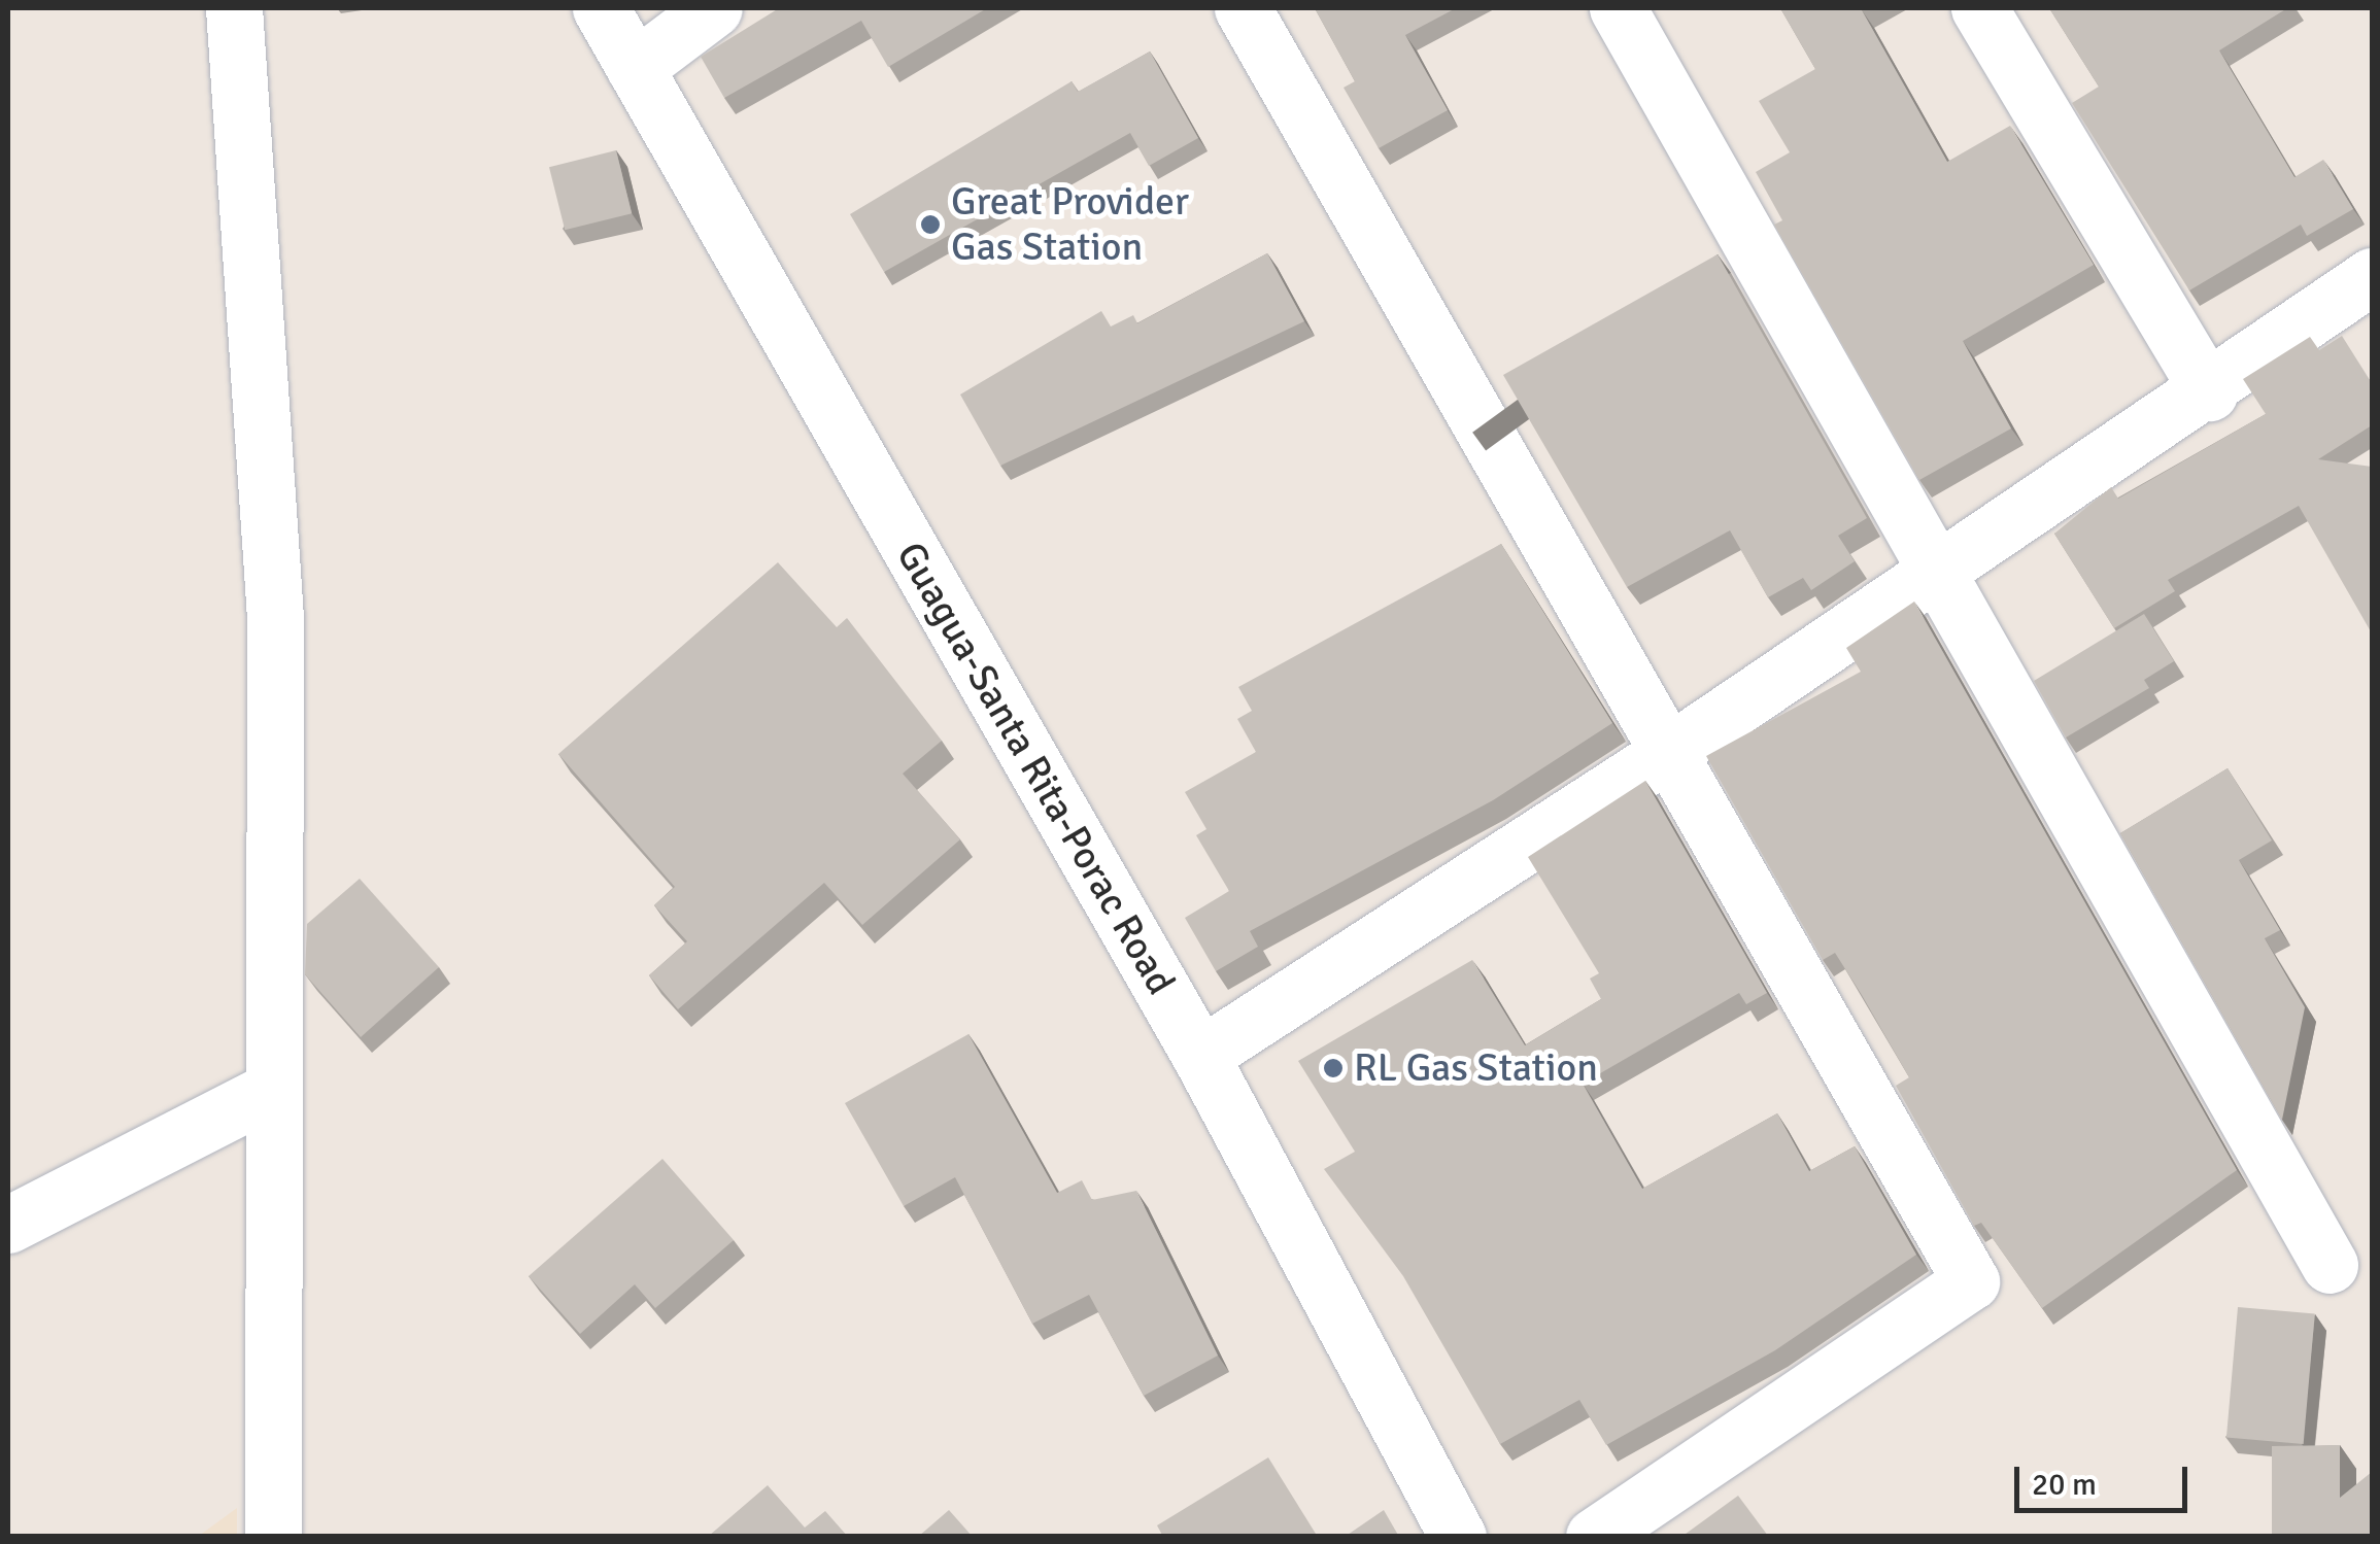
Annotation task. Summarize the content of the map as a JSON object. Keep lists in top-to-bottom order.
{
  "streets": {
    "street": ["Guagua-Santa Rita-Porac Road"]
  },
  "places": ["Great Provider Gas Station", "RL Gas Station"],
  "scale_bar": "20 m"
}
